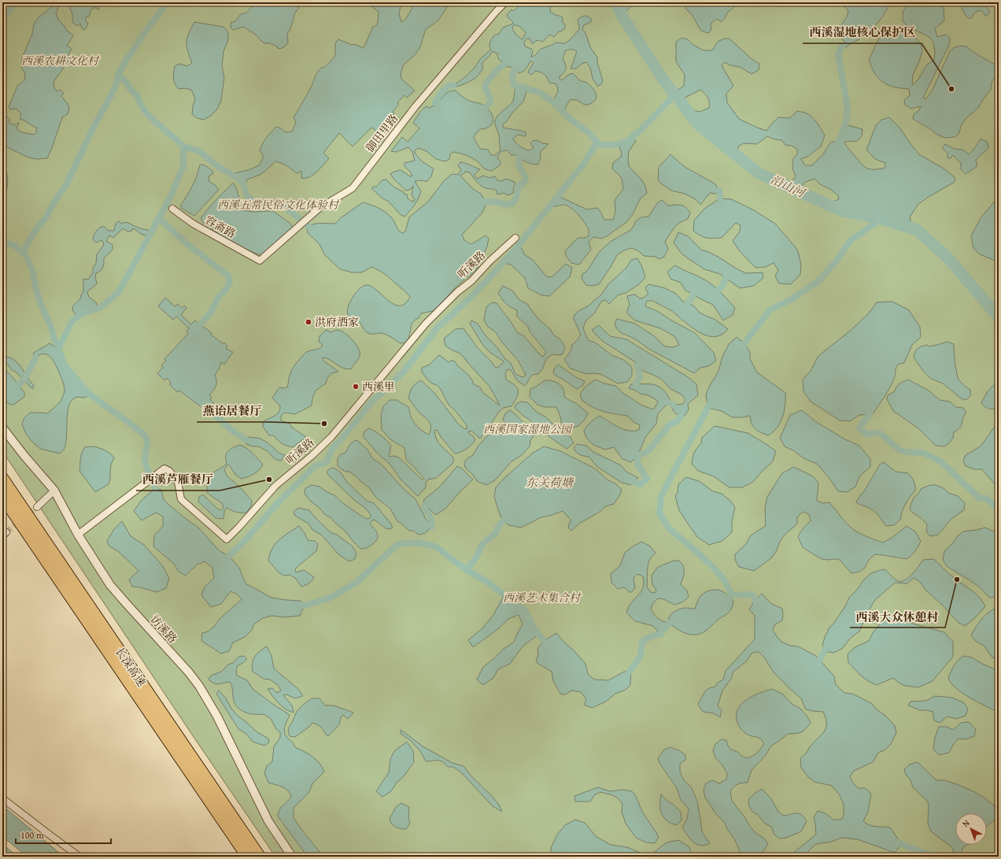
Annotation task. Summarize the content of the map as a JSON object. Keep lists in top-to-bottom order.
{
  "streets": {
    "highway": ["长深高速"],
    "street": [
      "御田里路",
      "容斋路",
      "听溪路",
      "访溪路"
    ]
  },
  "crossings": [
    ["御田里路", "容斋路"],
    ["听溪路", "访溪路"]
  ],
  "water": ["沿山河", "东关荷塘"],
  "parks": [
    "西溪农耕文化村",
    "西溪五常民俗文化体验村",
    "西溪国家湿地公园",
    "西溪艺术集合村"
  ],
  "places": [
    "西溪湿地核心保护区",
    "洪府酒家",
    "西溪里",
    "燕诒居餐厅",
    "西溪芦雁餐厅",
    "西溪大众休憩村"
  ],
  "scale_bar": "100 m",
  "north": "top left"
}
